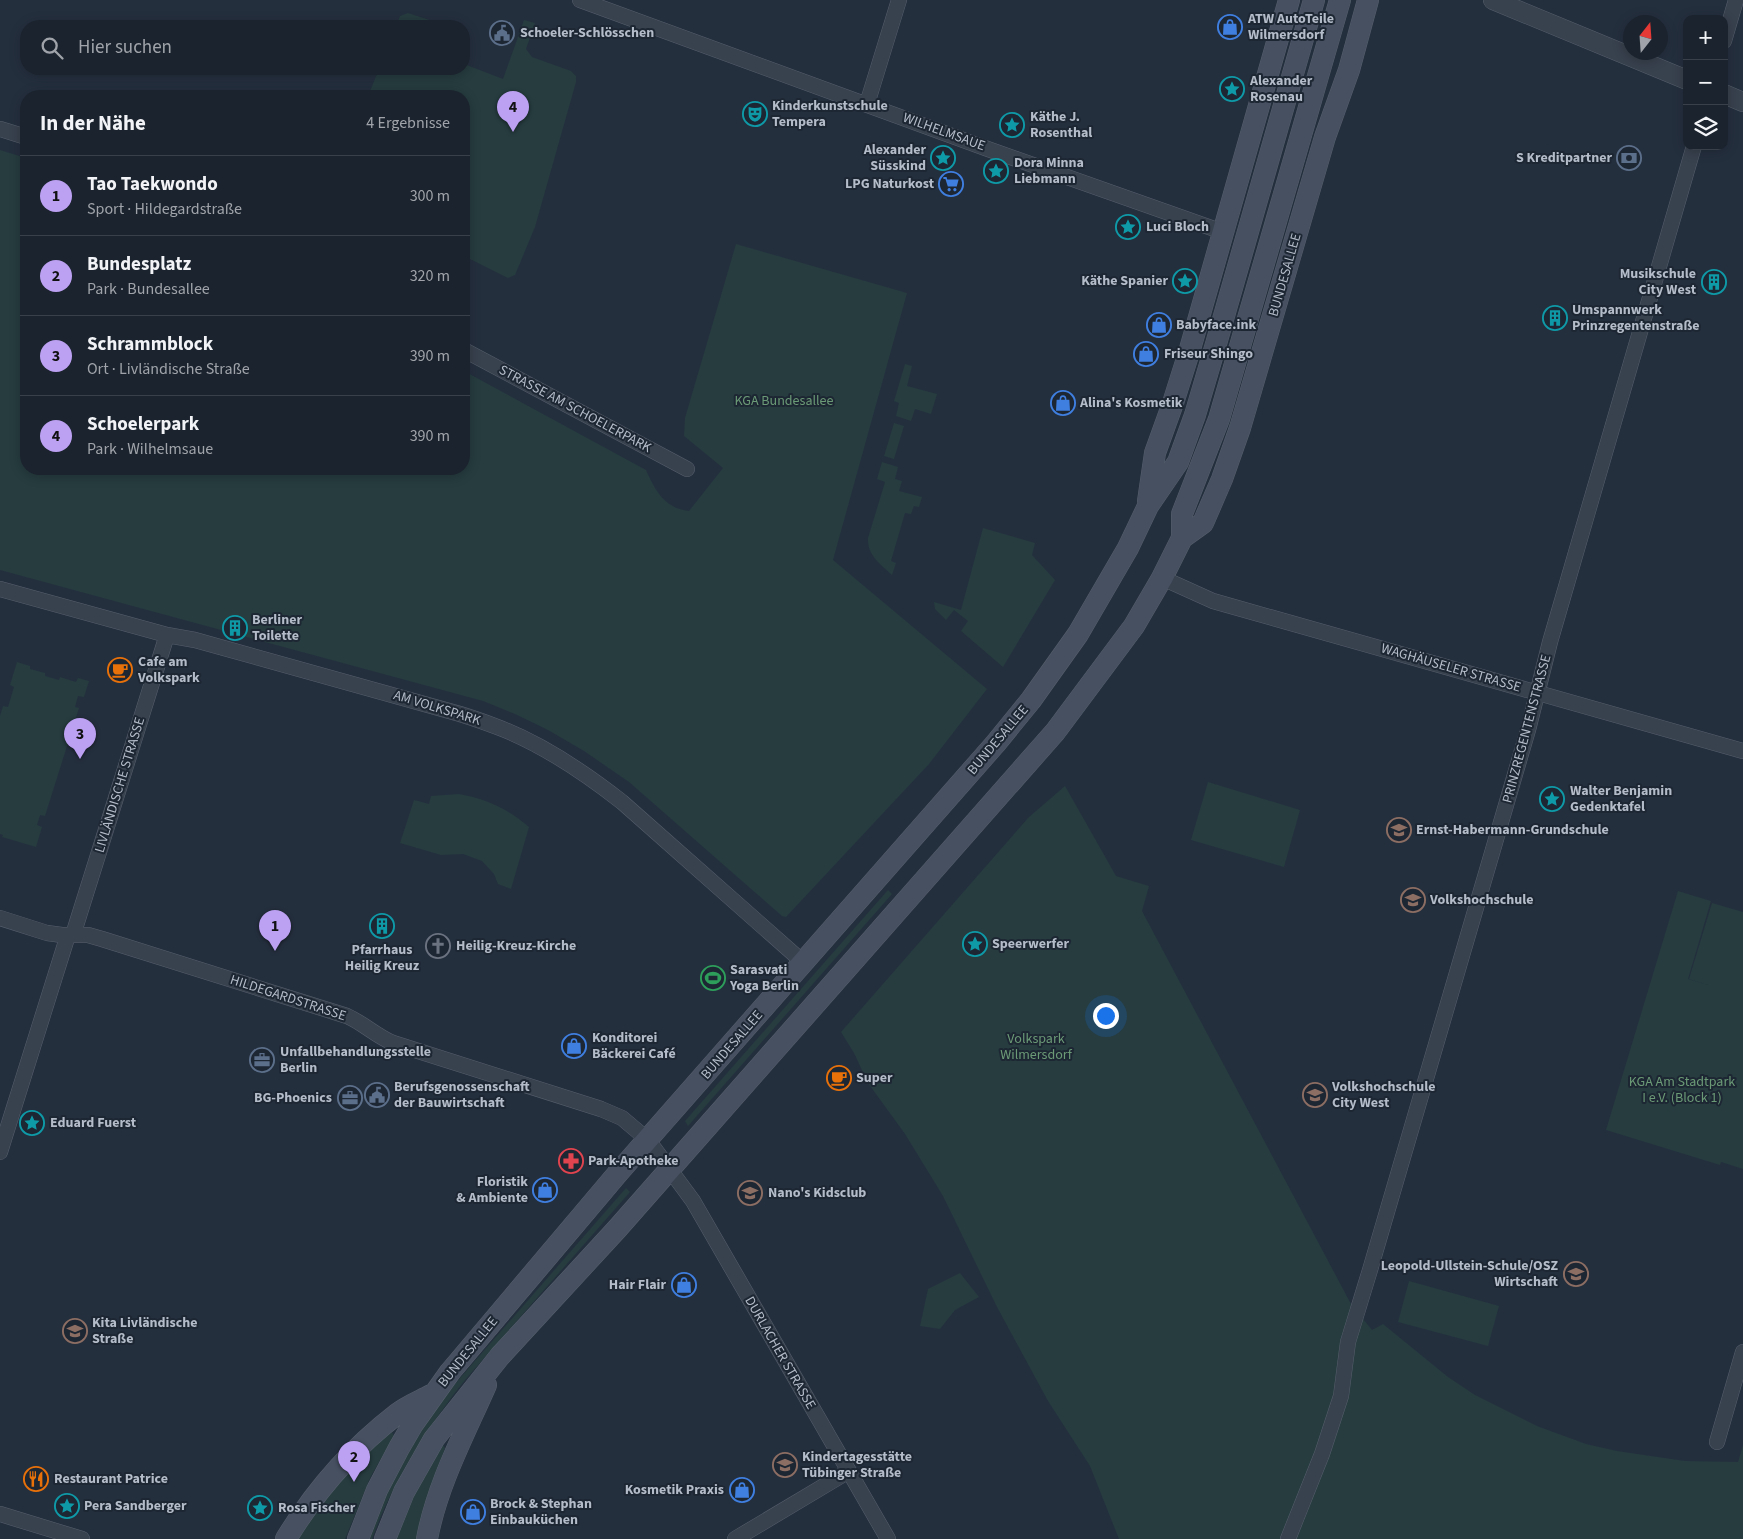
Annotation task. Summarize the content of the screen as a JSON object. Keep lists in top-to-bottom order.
{
  "streets": {
    "main road": ["BUNDESALLEE"],
    "street": [
      "WILHELMSAUE",
      "STRASSE AM SCHOELERPARK",
      "WAGHÄUSELER STRASSE",
      "AM VOLKSPARK",
      "PRINZREGENTENSTRASSE",
      "LIVLÄNDISCHE STRASSE",
      "HILDEGARDSTRASSE",
      "DURLACHER STRASSE"
    ]
  },
  "crossings": [
    ["WILHELMSAUE", "BUNDESALLEE"],
    ["BUNDESALLEE", "WAGHÄUSELER STRASSE"],
    ["BUNDESALLEE", "AM VOLKSPARK"],
    ["BUNDESALLEE", "HILDEGARDSTRASSE"],
    ["BUNDESALLEE", "DURLACHER STRASSE"],
    ["WAGHÄUSELER STRASSE", "PRINZREGENTENSTRASSE"],
    ["AM VOLKSPARK", "LIVLÄNDISCHE STRASSE"],
    ["LIVLÄNDISCHE STRASSE", "HILDEGARDSTRASSE"],
    ["HILDEGARDSTRASSE", "DURLACHER STRASSE"]
  ],
  "parks": ["KGA Bundesallee", "Volkspark Wilmersdorf", "KGA Am Stadtpark I e.V. (Block 1)"],
  "places": {
    "shop": [
      "ATW AutoTeile Wilmersdorf",
      "Babyface.ink",
      "Friseur Shingo",
      "Alina's Kosmetik",
      "Konditorei Bäckerei Café",
      "Floristik & Ambiente",
      "Hair Flair",
      "Kosmetik Praxis",
      "Brock & Stephan Einbauküchen"
    ],
    "public building": ["Schoeler-Schlösschen", "Berufsgenossenschaft der Bauwirtschaft"],
    "place": [
      "Alexander Rosenau",
      "Käthe J. Rosenthal",
      "Alexander Süsskind",
      "Dora Minna Liebmann",
      "Luci Bloch",
      "Käthe Spanier",
      "Walter Benjamin Gedenktafel",
      "Speerwerfer",
      "Eduard Fuerst",
      "Pera Sandberger",
      "Rosa Fischer"
    ],
    "theatre": ["Kinderkunstschule Tempera"],
    "bank": ["S Kreditpartner"],
    "supermarket": ["LPG Naturkost"],
    "building": [
      "Musikschule City West",
      "Umspannwerk Prinzregentenstraße",
      "Berliner Toilette",
      "Pfarrhaus Heilig Kreuz"
    ],
    "cafe": ["Cafe am Volkspark", "Super"],
    "school or university": [
      "Ernst-Habermann-Grundschule",
      "Volkshochschule",
      "Volkshochschule City West",
      "Nano's Kidsclub",
      "Leopold-Ullstein-Schule/OSZ Wirtschaft",
      "Kita Livländische Straße",
      "Kindertagesstätte Tübinger Straße"
    ],
    "church": ["Heilig-Kreuz-Kirche"],
    "sports": ["Sarasvati Yoga Berlin"],
    "office": ["Unfallbehandlungsstelle Berlin", "BG-Phoenics"],
    "pharmacy": ["Park-Apotheke"],
    "restaurant": ["Restaurant Patrice"]
  },
  "north": "top",
  "page": {
    "map_buttons": ["+", "−"],
    "search": "Hier suchen",
    "heading": ["In der Nähe", "4 Ergebnisse"],
    "pins": [
      "4",
      "3",
      "1",
      "2"
    ],
    "list": [
      {
        "mark": "1",
        "name": "Tao Taekwondo",
        "note": "Sport · Hildegardstraße",
        "value": "300 m"
      },
      {
        "mark": "2",
        "name": "Bundesplatz",
        "note": "Park · Bundesallee",
        "value": "320 m"
      },
      {
        "mark": "3",
        "name": "Schrammblock",
        "note": "Ort · Livländische Straße",
        "value": "390 m"
      },
      {
        "mark": "4",
        "name": "Schoelerpark",
        "note": "Park · Wilhelmsaue",
        "value": "390 m"
      }
    ]
  }
}
